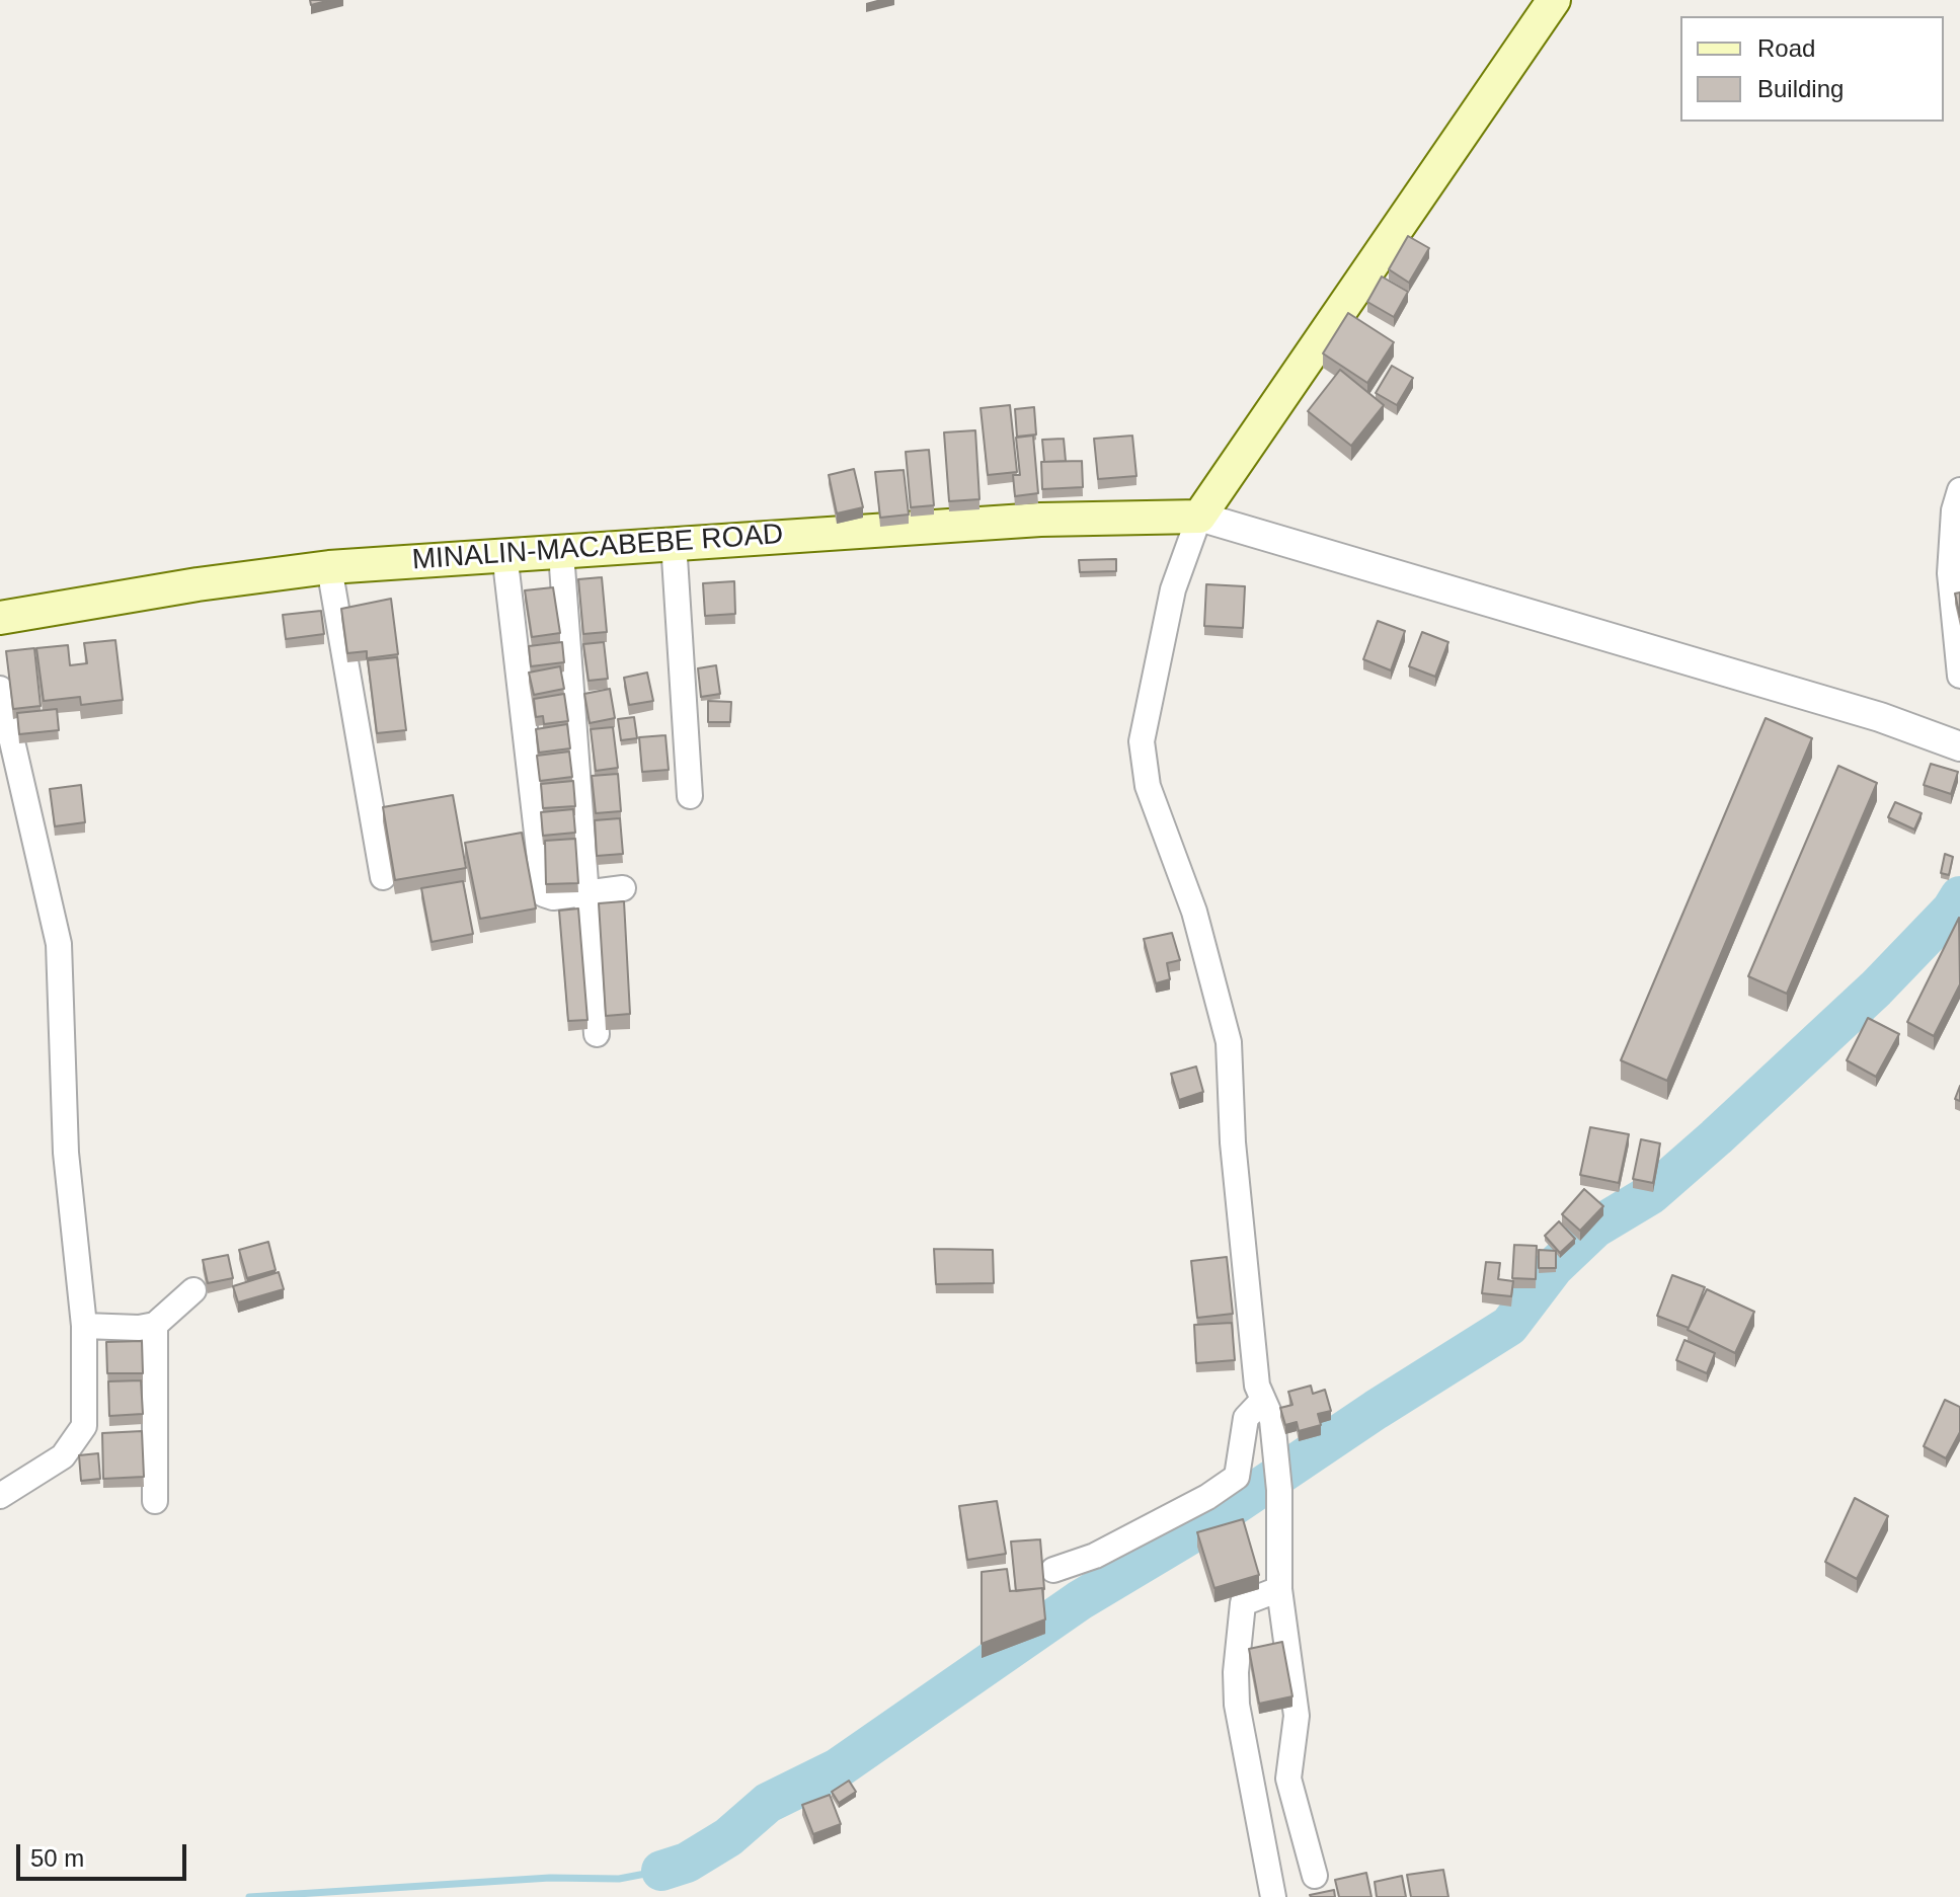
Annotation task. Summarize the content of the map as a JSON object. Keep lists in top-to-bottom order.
{
  "streets": {
    "main road": ["MINALIN-MACABEBE ROAD"]
  },
  "legend": ["Road", "Building"],
  "scale_bar": "50 m"
}
